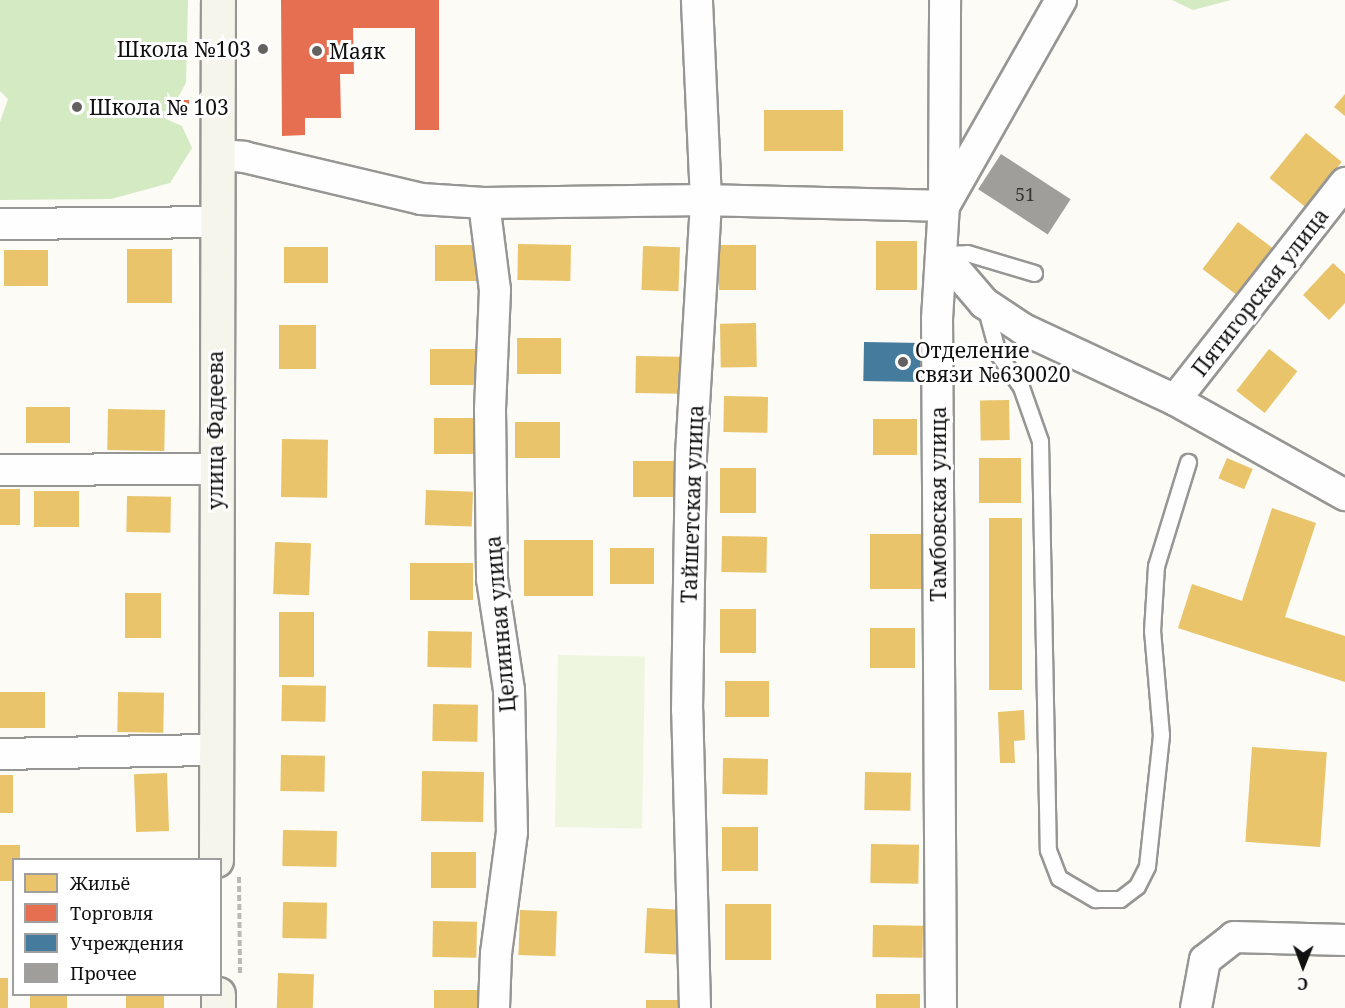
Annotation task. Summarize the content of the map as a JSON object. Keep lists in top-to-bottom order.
{
  "streets": {
    "street": [
      "Пятигорская улица",
      "улица Фадеева",
      "Тайшетская улица",
      "Тамбовская улица",
      "Целинная улица"
    ]
  },
  "places": [
    "Школа №103",
    "Маяк",
    "Школа № 103",
    "Отделение связи №630020"
  ],
  "house_numbers": ["51"],
  "legend": [
    "Жильё",
    "Торговля",
    "Учреждения",
    "Прочее"
  ],
  "north": "bottom"
}
